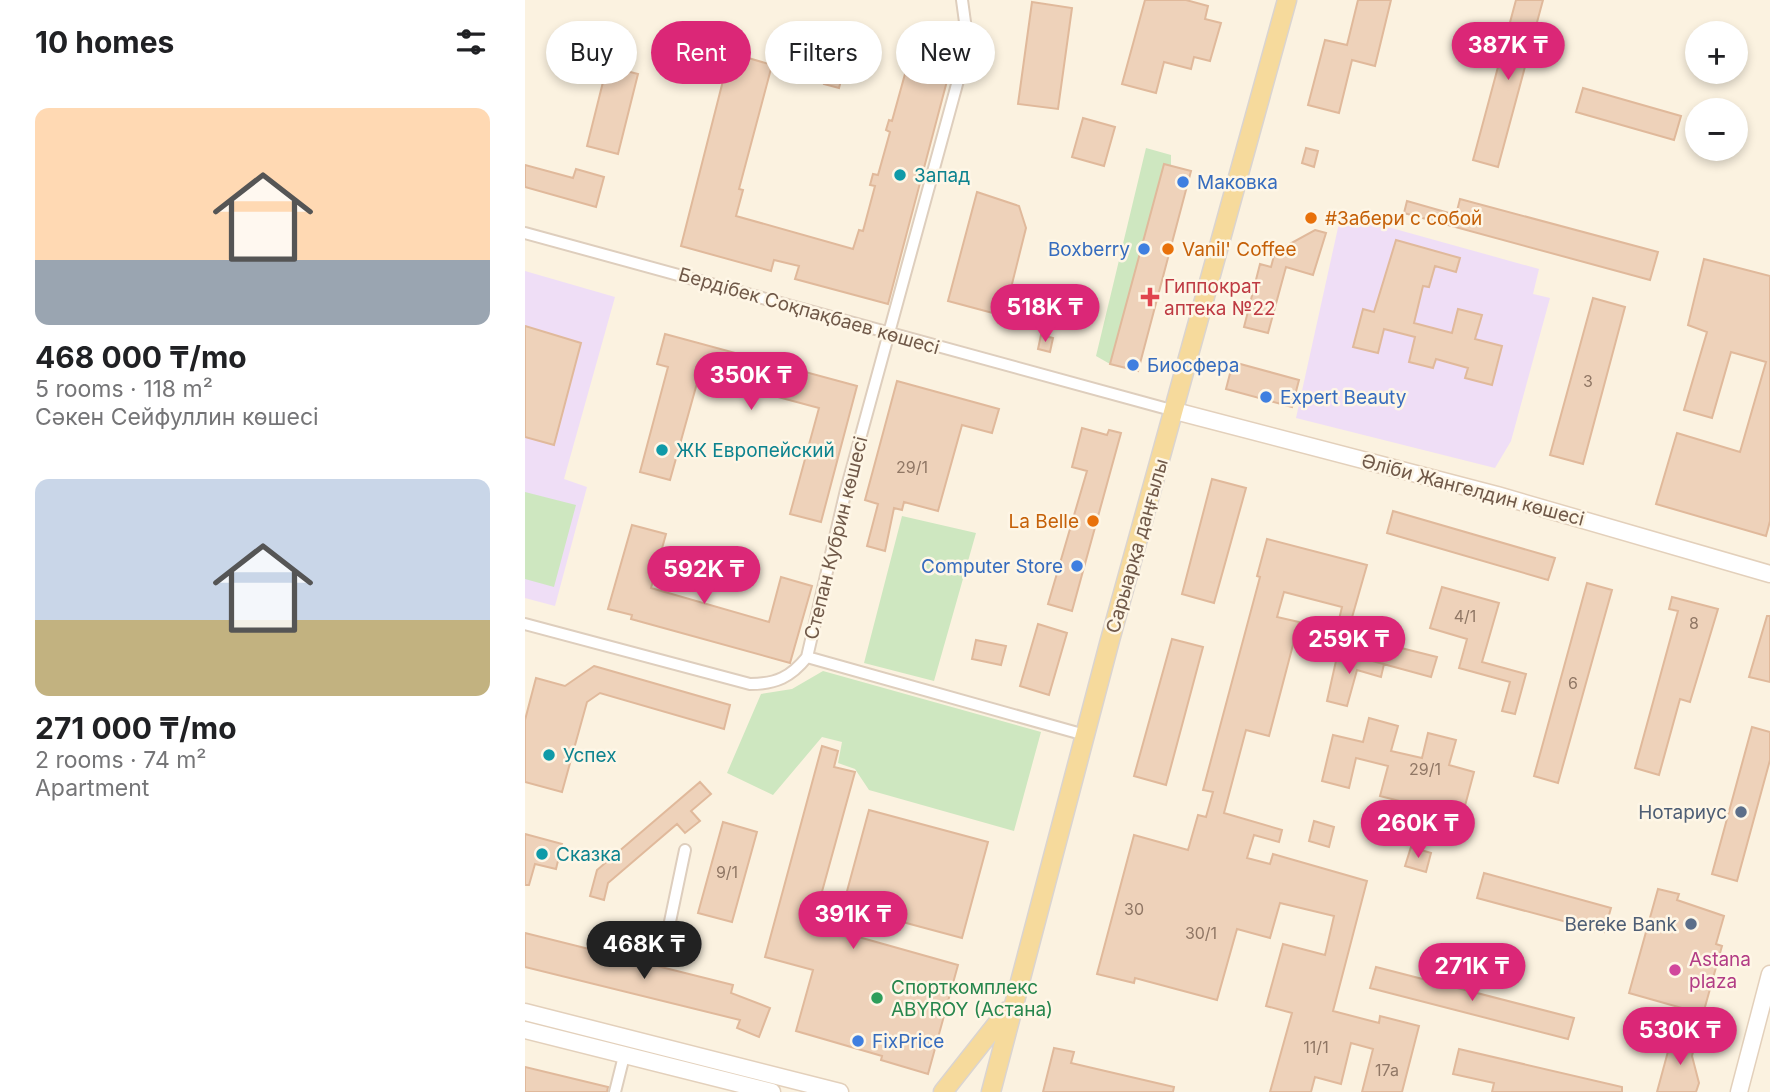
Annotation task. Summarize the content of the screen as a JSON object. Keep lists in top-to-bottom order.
{
  "streets": {
    "main road": ["Әліби Жангелдин көшесі", "Сарыарқа даңғылы"],
    "street": ["Бердібек Соқпақбаев көшесі", "Степан Кубрин көшесі"]
  },
  "crossings": [
    ["Бердібек Соқпақбаев көшесі", "Әліби Жангелдин көшесі"],
    ["Бердібек Соқпақбаев көшесі", "Степан Кубрин көшесі"],
    ["Бердібек Соқпақбаев көшесі", "Сарыарқа даңғылы"],
    ["Әліби Жангелдин көшесі", "Сарыарқа даңғылы"]
  ],
  "places": {
    "other": [
      "Запад",
      "Маковка",
      "#Забери с собой",
      "Boxberry",
      "Vanil' Coffee",
      "Биосфера",
      "Expert Beauty",
      "ЖК Европейский",
      "La Belle",
      "Computer Store",
      "Успех",
      "Нотариус",
      "Сказка",
      "Bereke Bank",
      "Astana plaza",
      "Спорткомплекс ABYROY (Астана)",
      "FixPrice"
    ],
    "health": ["Гиппократ аптека №22"]
  },
  "house_numbers": [
    "3",
    "29/1",
    "4/1",
    "8",
    "6",
    "29/1",
    "9/1",
    "30",
    "30/1",
    "11/1",
    "17а"
  ],
  "page": {
    "heading": "10 homes",
    "map_buttons": ["+", "−"],
    "chip": [
      "Buy",
      "Rent",
      "Filters",
      "New"
    ],
    "price": [
      "387K ₸",
      "518K ₸",
      "350K ₸",
      "592K ₸",
      "259K ₸",
      "260K ₸",
      "391K ₸",
      "468K ₸",
      "271K ₸",
      "530K ₸"
    ],
    "list": [
      {
        "name": "468 000 ₸/mo",
        "note": "5 rooms · 118 m² · Сәкен Сейфуллин көшесі"
      },
      {
        "name": "271 000 ₸/mo",
        "note": "2 rooms · 74 m² · Apartment"
      }
    ]
  }
}
